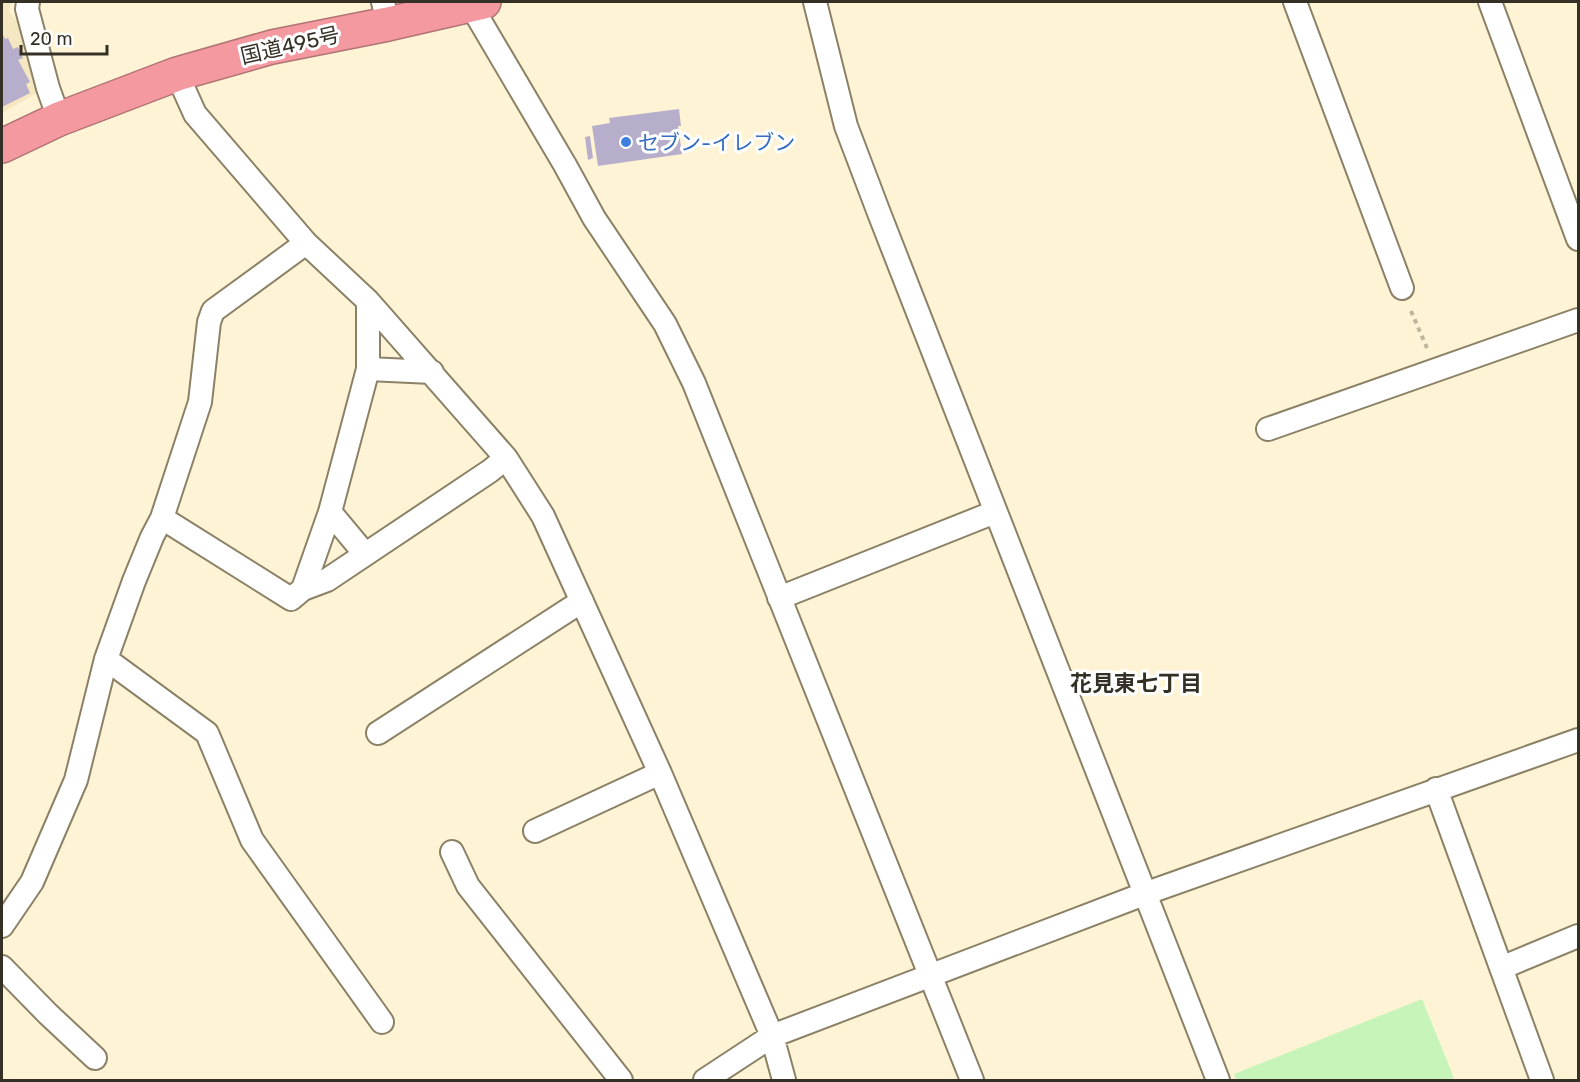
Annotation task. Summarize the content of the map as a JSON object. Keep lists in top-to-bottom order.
{
  "streets": {
    "highway": ["国道495号"]
  },
  "districts": ["花見東七丁目"],
  "places": ["セブン-イレブン"],
  "scale_bar": "20 m"
}
